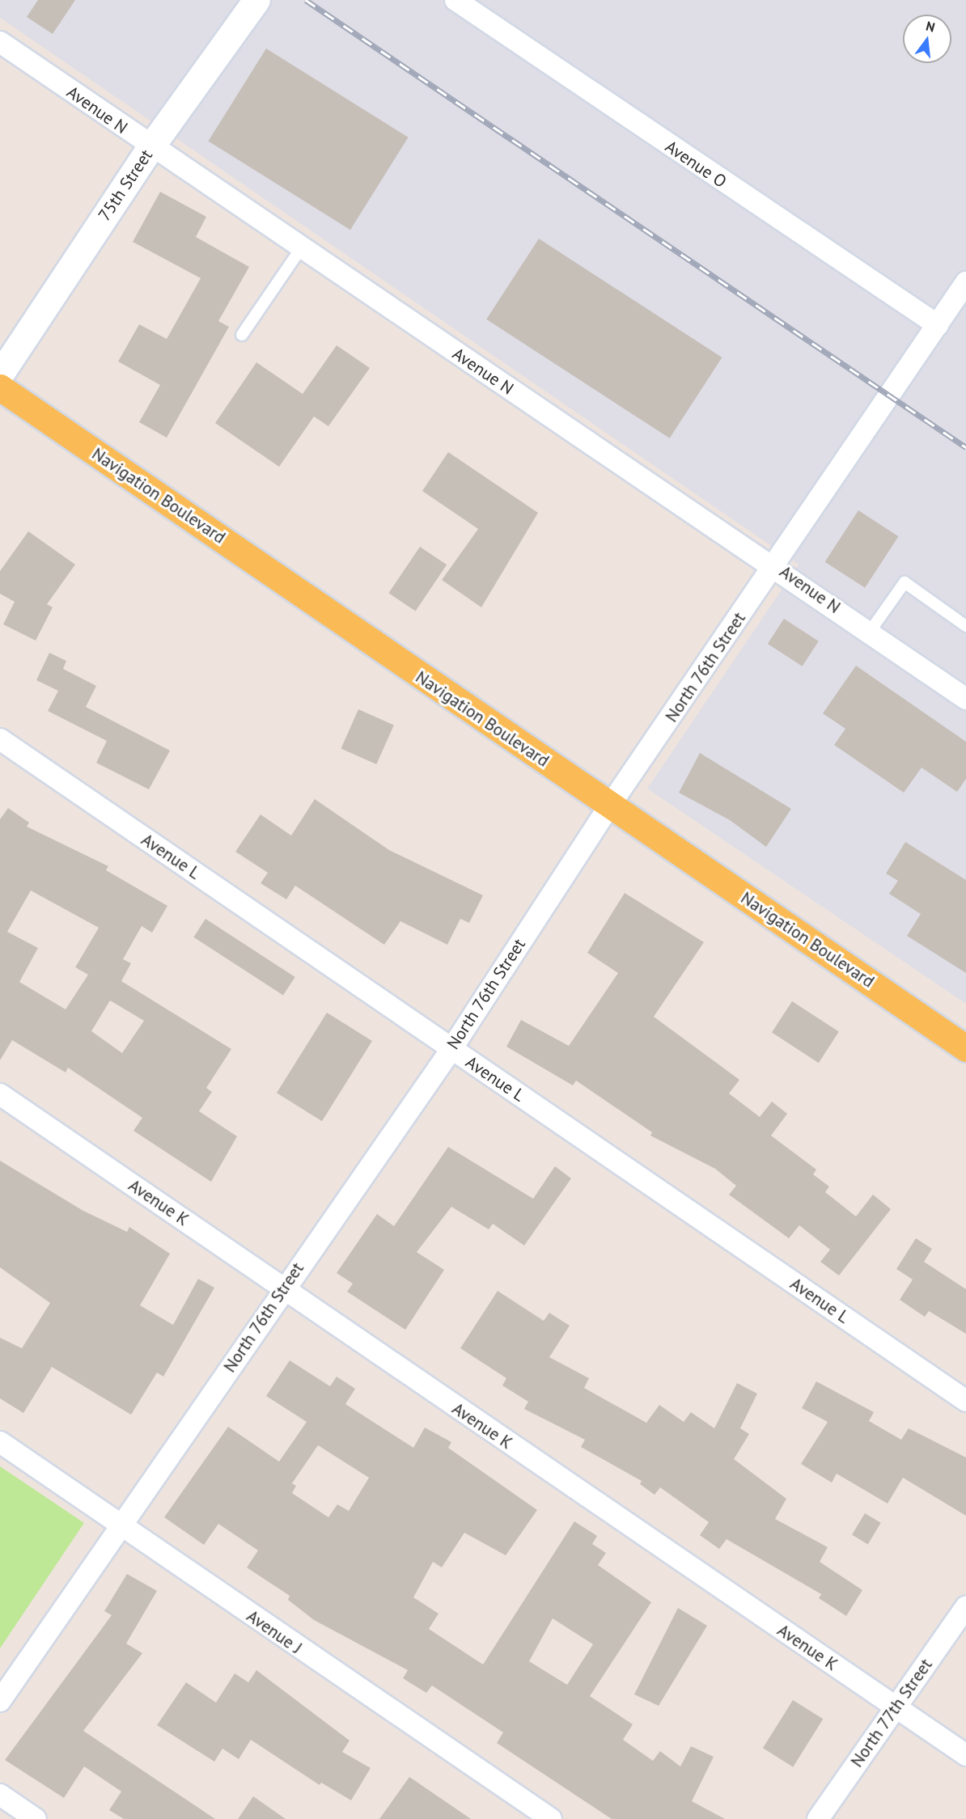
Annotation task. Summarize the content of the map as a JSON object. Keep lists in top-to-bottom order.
{
  "streets": {
    "main road": ["Navigation Boulevard"],
    "street": [
      "Avenue N",
      "Avenue O",
      "75th Street",
      "North 76th Street",
      "Avenue L",
      "Avenue K",
      "Avenue J",
      "North 77th Street"
    ]
  },
  "crossings": [
    ["Avenue N", "75th Street"],
    ["Avenue N", "North 76th Street"],
    ["Avenue O", "North 76th Street"],
    ["Navigation Boulevard", "North 76th Street"],
    ["North 76th Street", "Avenue L"],
    ["North 76th Street", "Avenue K"],
    ["North 76th Street", "Avenue J"],
    ["Avenue K", "North 77th Street"]
  ],
  "north": "top"
}
